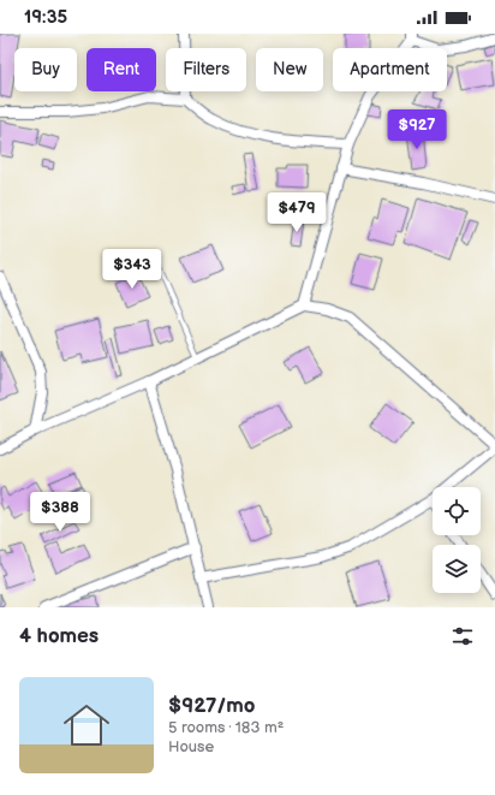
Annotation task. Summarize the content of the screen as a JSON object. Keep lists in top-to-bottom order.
{
  "page": {
    "status": "19:35",
    "chip": [
      "Buy",
      "Rent",
      "Filters",
      "New",
      "Apartment"
    ],
    "price": [
      "$927",
      "$479",
      "$343",
      "$388"
    ],
    "heading": "4 homes",
    "list": [
      {
        "name": "$927/mo",
        "note": "5 rooms · 183 m² · House"
      }
    ]
  }
}
